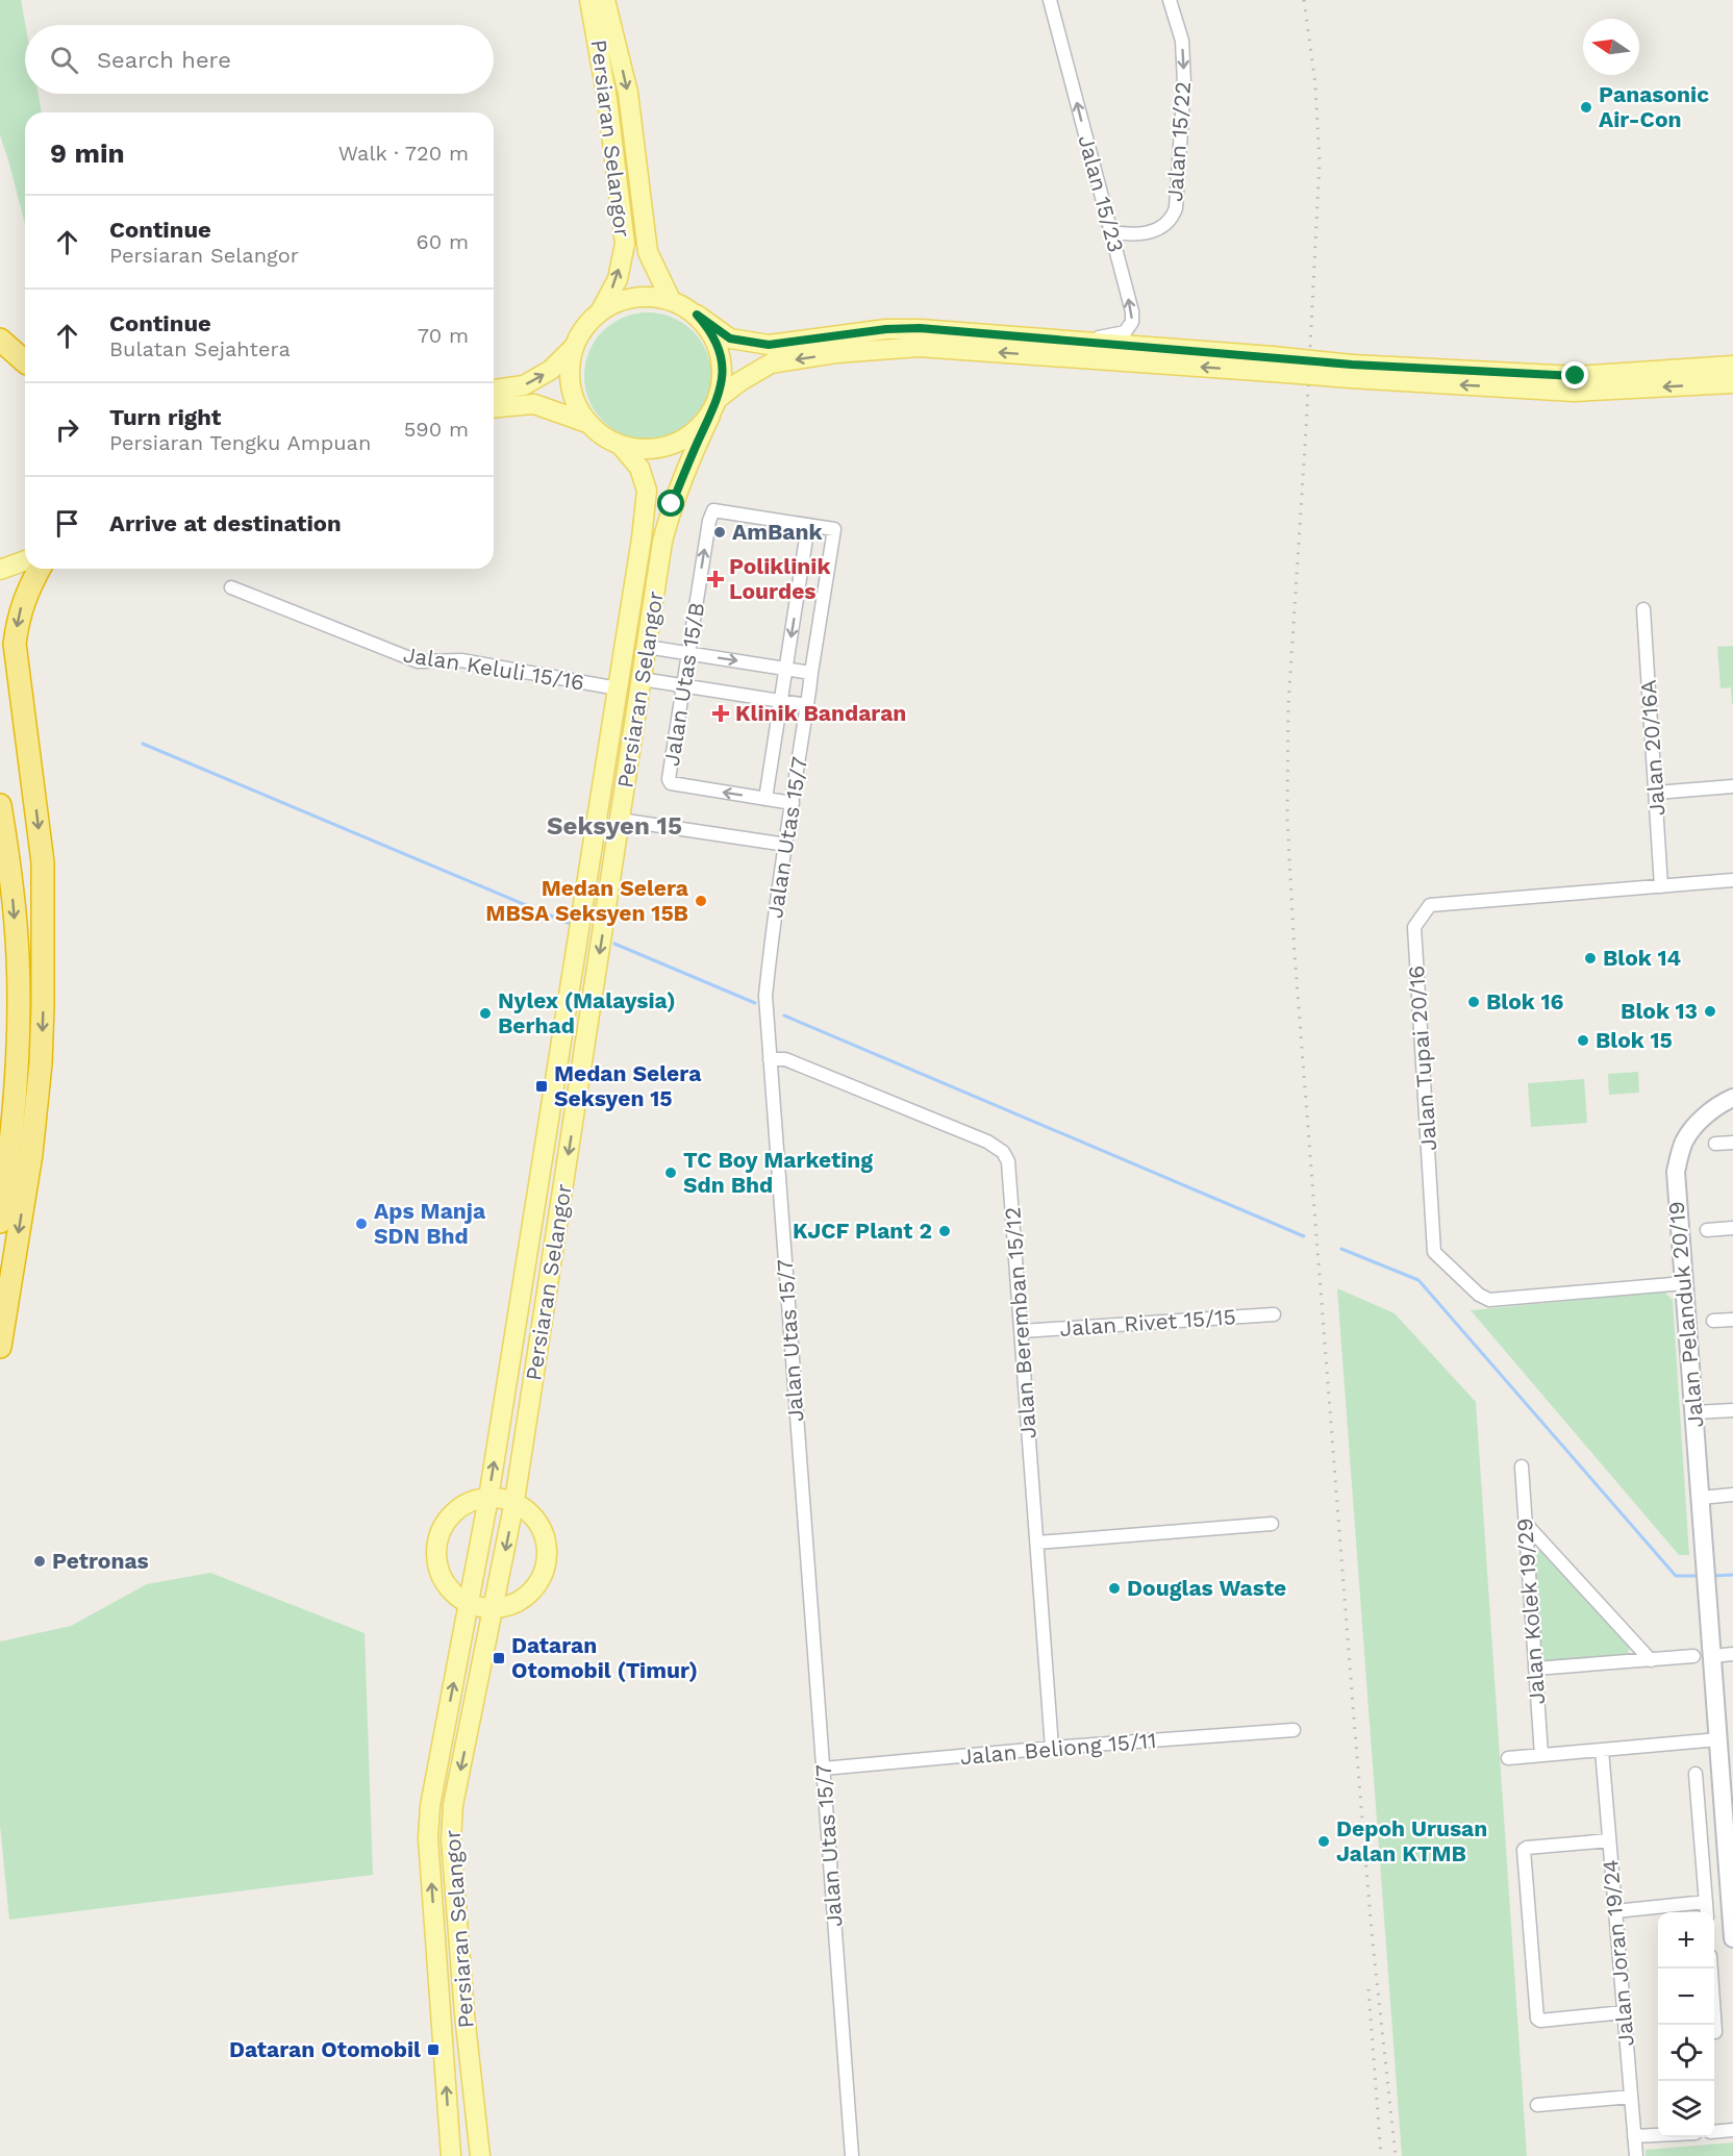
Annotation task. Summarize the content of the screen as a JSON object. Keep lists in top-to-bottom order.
{
  "streets": {
    "main road": ["Persiaran Selangor"],
    "street": [
      "Jalan 15/22",
      "Jalan 15/23",
      "Jalan Keluli 15/16",
      "Jalan Utas 15/B",
      "Jalan 20/16A",
      "Jalan Utas 15/7",
      "Jalan Tupai 20/16",
      "Jalan Pelanduk 20/19",
      "Jalan Beremban 15/12",
      "Jalan Rivet 15/15",
      "Jalan Kolek 19/29",
      "Jalan Beliong 15/11",
      "Jalan Joran 19/24"
    ]
  },
  "crossings": [
    ["Persiaran Selangor", "Jalan Keluli 15/16"],
    ["Jalan 15/22", "Jalan 15/23"],
    ["Jalan Utas 15/B", "Jalan Utas 15/7"],
    ["Jalan 20/16A", "Jalan Tupai 20/16"],
    ["Jalan Utas 15/7", "Jalan Beremban 15/12"],
    ["Jalan Utas 15/7", "Jalan Beliong 15/11"],
    ["Jalan Tupai 20/16", "Jalan Pelanduk 20/19"],
    ["Jalan Beremban 15/12", "Jalan Rivet 15/15"],
    ["Jalan Beremban 15/12", "Jalan Beliong 15/11"]
  ],
  "one_way": ["Jalan 15/22", "Jalan 15/23"],
  "districts": ["Seksyen 15"],
  "places": {
    "other": [
      "Panasonic Air-Con",
      "AmBank",
      "Medan Selera MBSA Seksyen 15B",
      "Blok 14",
      "Blok 16",
      "Blok 13",
      "Nylex (Malaysia) Berhad",
      "Blok 15",
      "TC Boy Marketing Sdn Bhd",
      "Aps Manja SDN Bhd",
      "KJCF Plant 2",
      "Petronas",
      "Douglas Waste",
      "Depoh Urusan Jalan KTMB"
    ],
    "health": ["Poliklinik Lourdes", "Klinik Bandaran"],
    "transit": ["Medan Selera Seksyen 15", "Dataran Otomobil (Timur)", "Dataran Otomobil"]
  },
  "north": "left",
  "page": {
    "search": "Search here",
    "heading": ["9 min", "Walk · 720 m"],
    "list": [
      ["Continue", "Persiaran Selangor", "60 m"],
      ["Continue", "Bulatan Sejahtera", "70 m"],
      ["Turn right", "Persiaran Tengku Ampuan", "590 m"],
      "Arrive at destination"
    ],
    "map_buttons": ["+", "−"]
  }
}
